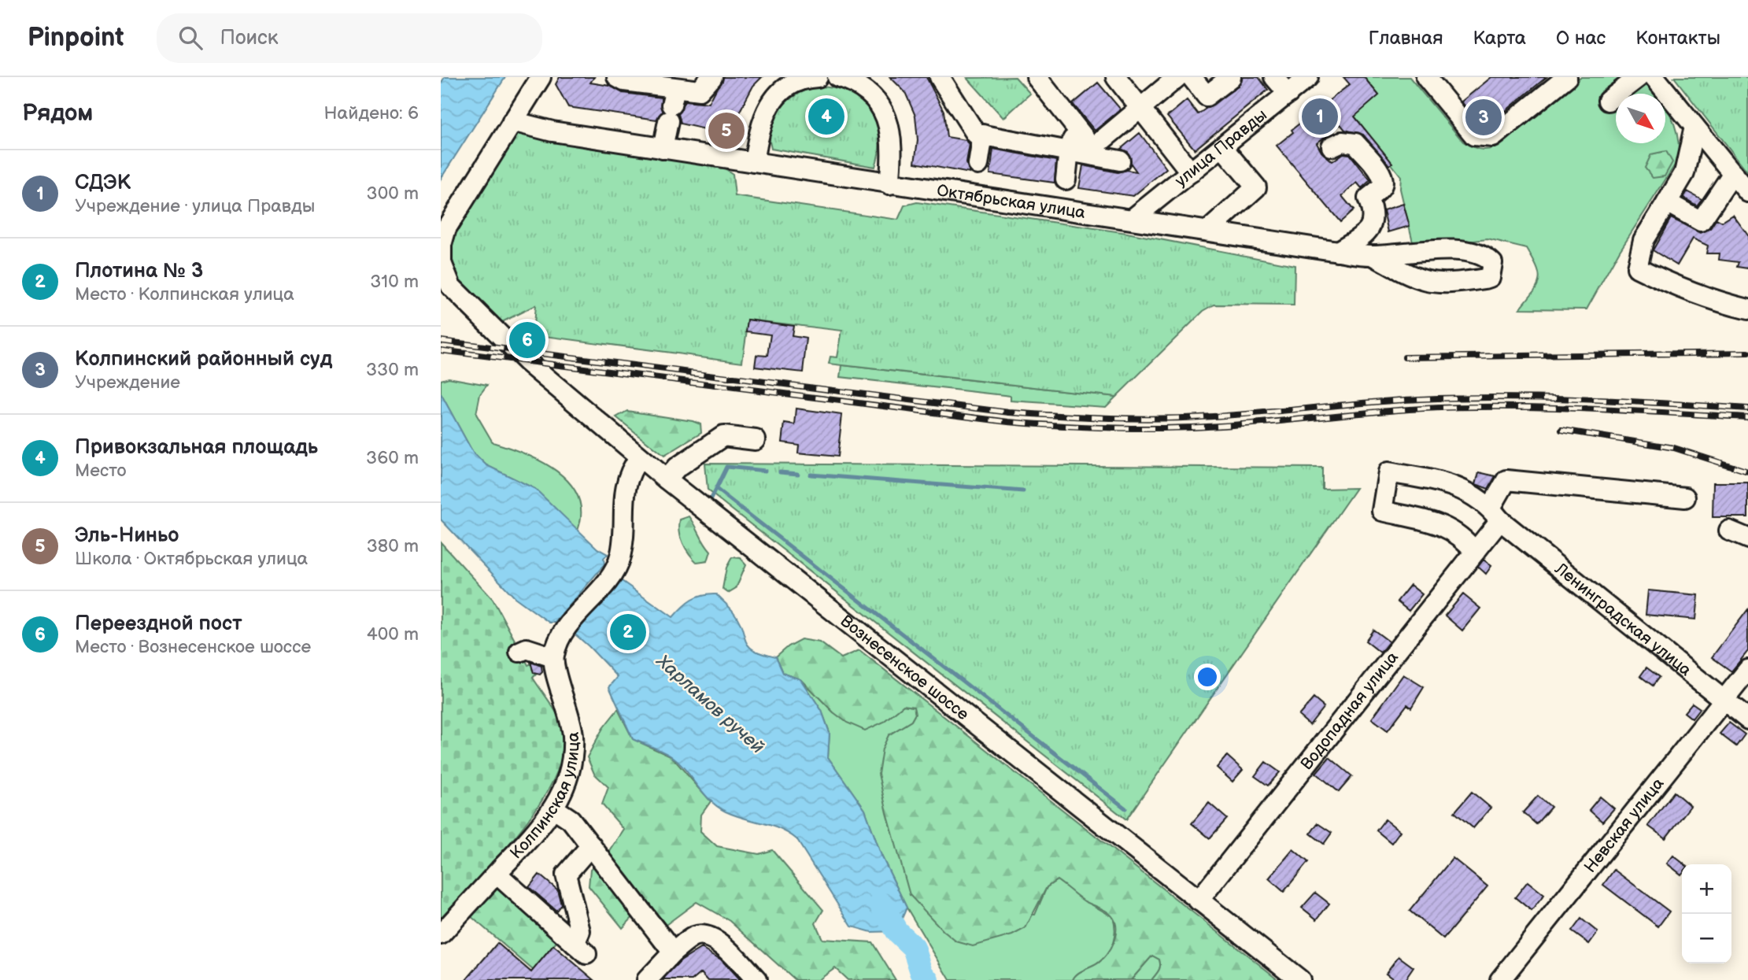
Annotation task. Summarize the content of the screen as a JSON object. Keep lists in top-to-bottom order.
{
  "streets": {
    "street": [
      "улица Правды",
      "Октябрьская улица",
      "Ленинградская улица",
      "Вознесенское шоссе",
      "Водопадная улица",
      "Колпинская улица",
      "Невская улица"
    ]
  },
  "crossings": [
    ["улица Правды", "Октябрьская улица"],
    ["Ленинградская улица", "Водопадная улица"],
    ["Ленинградская улица", "Невская улица"],
    ["Вознесенское шоссе", "Водопадная улица"]
  ],
  "water": ["Харламов ручей"],
  "north": "bottom right",
  "page": {
    "header": "Pinpoint",
    "search": "Поиск",
    "nav": [
      "Главная",
      "Карта",
      "О нас",
      "Контакты"
    ],
    "heading": ["Рядом", "Найдено: 6"],
    "pins": [
      "1",
      "4",
      "3",
      "5",
      "6",
      "2"
    ],
    "list": [
      {
        "mark": "1",
        "name": "СДЭК",
        "note": "Учреждение · улица Правды",
        "value": "300 m"
      },
      {
        "mark": "2",
        "name": "Плотина № 3",
        "note": "Место · Колпинская улица",
        "value": "310 m"
      },
      {
        "mark": "3",
        "name": "Колпинский районный суд",
        "note": "Учреждение",
        "value": "330 m"
      },
      {
        "mark": "4",
        "name": "Привокзальная площадь",
        "note": "Место",
        "value": "360 m"
      },
      {
        "mark": "5",
        "name": "Эль-Ниньо",
        "note": "Школа · Октябрьская улица",
        "value": "380 m"
      },
      {
        "mark": "6",
        "name": "Переездной пост",
        "note": "Место · Вознесенское шоссе",
        "value": "400 m"
      }
    ],
    "map_buttons": ["+", "−"]
  }
}
